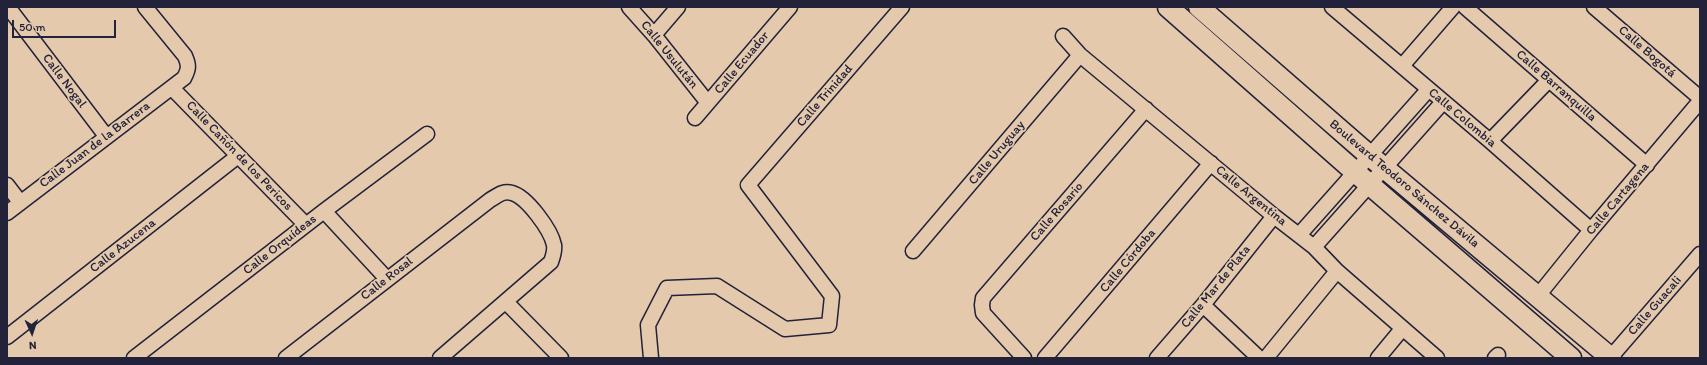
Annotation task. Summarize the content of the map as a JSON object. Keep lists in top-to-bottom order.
{
  "streets": {
    "street": [
      "Calle Bogotá",
      "Calle Usulután",
      "Calle Ecuador",
      "Calle Nogal",
      "Calle Barranquilla",
      "Calle Trinidad",
      "Calle Colombia",
      "Calle Juan de la Barrera",
      "Calle Uruguay",
      "Calle Cañón de los Pericos",
      "Boulevard Teodoro Sánchez Dávila",
      "Calle Argentina",
      "Calle Cartagena",
      "Calle Rosario",
      "Calle Orquídeas",
      "Calle Azucena",
      "Calle Córdoba",
      "Calle Rosal",
      "Calle Mar de Plata",
      "Calle Guacali"
    ]
  },
  "crossings": [
    ["Calle Bogotá", "Calle Cartagena"],
    ["Calle Usulután", "Calle Ecuador"],
    ["Calle Nogal", "Calle Juan de la Barrera"],
    ["Calle Barranquilla", "Calle Cartagena"],
    ["Calle Colombia", "Calle Cartagena"],
    ["Calle Juan de la Barrera", "Calle Cañón de los Pericos"],
    ["Calle Uruguay", "Calle Argentina"],
    ["Calle Cañón de los Pericos", "Calle Orquídeas"],
    ["Calle Cañón de los Pericos", "Calle Azucena"],
    ["Boulevard Teodoro Sánchez Dávila", "Calle Cartagena"],
    ["Boulevard Teodoro Sánchez Dávila", "Calle Guacali"],
    ["Calle Argentina", "Calle Rosario"],
    ["Calle Argentina", "Calle Córdoba"],
    ["Calle Argentina", "Calle Mar de Plata"]
  ],
  "scale_bar": "50 m",
  "north": "bottom"
}
